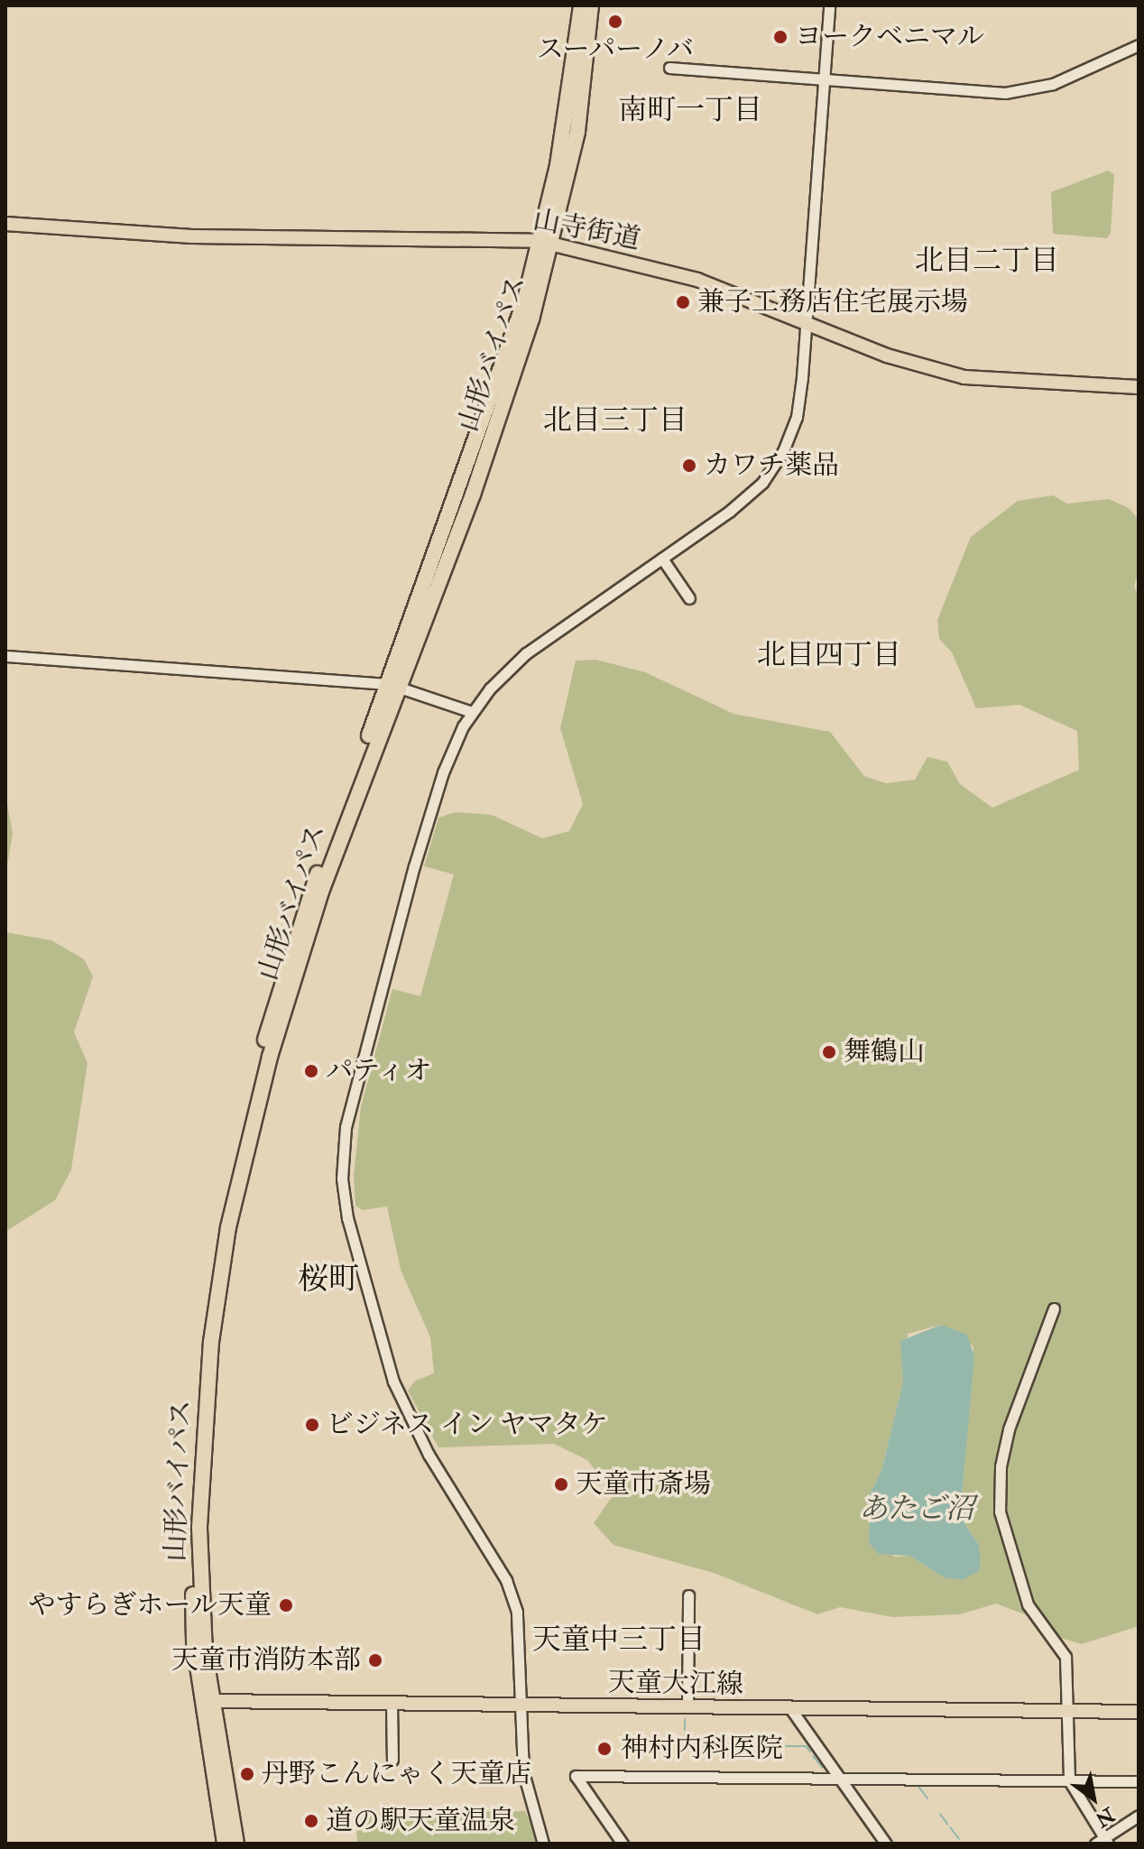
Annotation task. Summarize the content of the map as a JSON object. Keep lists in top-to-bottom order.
{
  "streets": {
    "highway": ["山形バイパス"],
    "main road": ["山寺街道", "天童大江線"]
  },
  "crossings": [
    ["山寺街道", "山形バイパス"],
    ["山形バイパス", "天童大江線"]
  ],
  "districts": [
    "南町一丁目",
    "北目二丁目",
    "北目三丁目",
    "北目四丁目",
    "桜町",
    "天童中三丁目"
  ],
  "water": ["あたご沼"],
  "places": [
    "スーパーノバ",
    "ヨークベニマル",
    "兼子工務店住宅展示場",
    "カワチ薬品",
    "舞鶴山",
    "パティオ",
    "ビジネス イン ヤマタケ",
    "天童市斎場",
    "やすらぎホール天童",
    "天童市消防本部",
    "神村内科医院",
    "丹野こんにゃく天童店",
    "道の駅天童温泉"
  ],
  "north": "bottom right"
}
